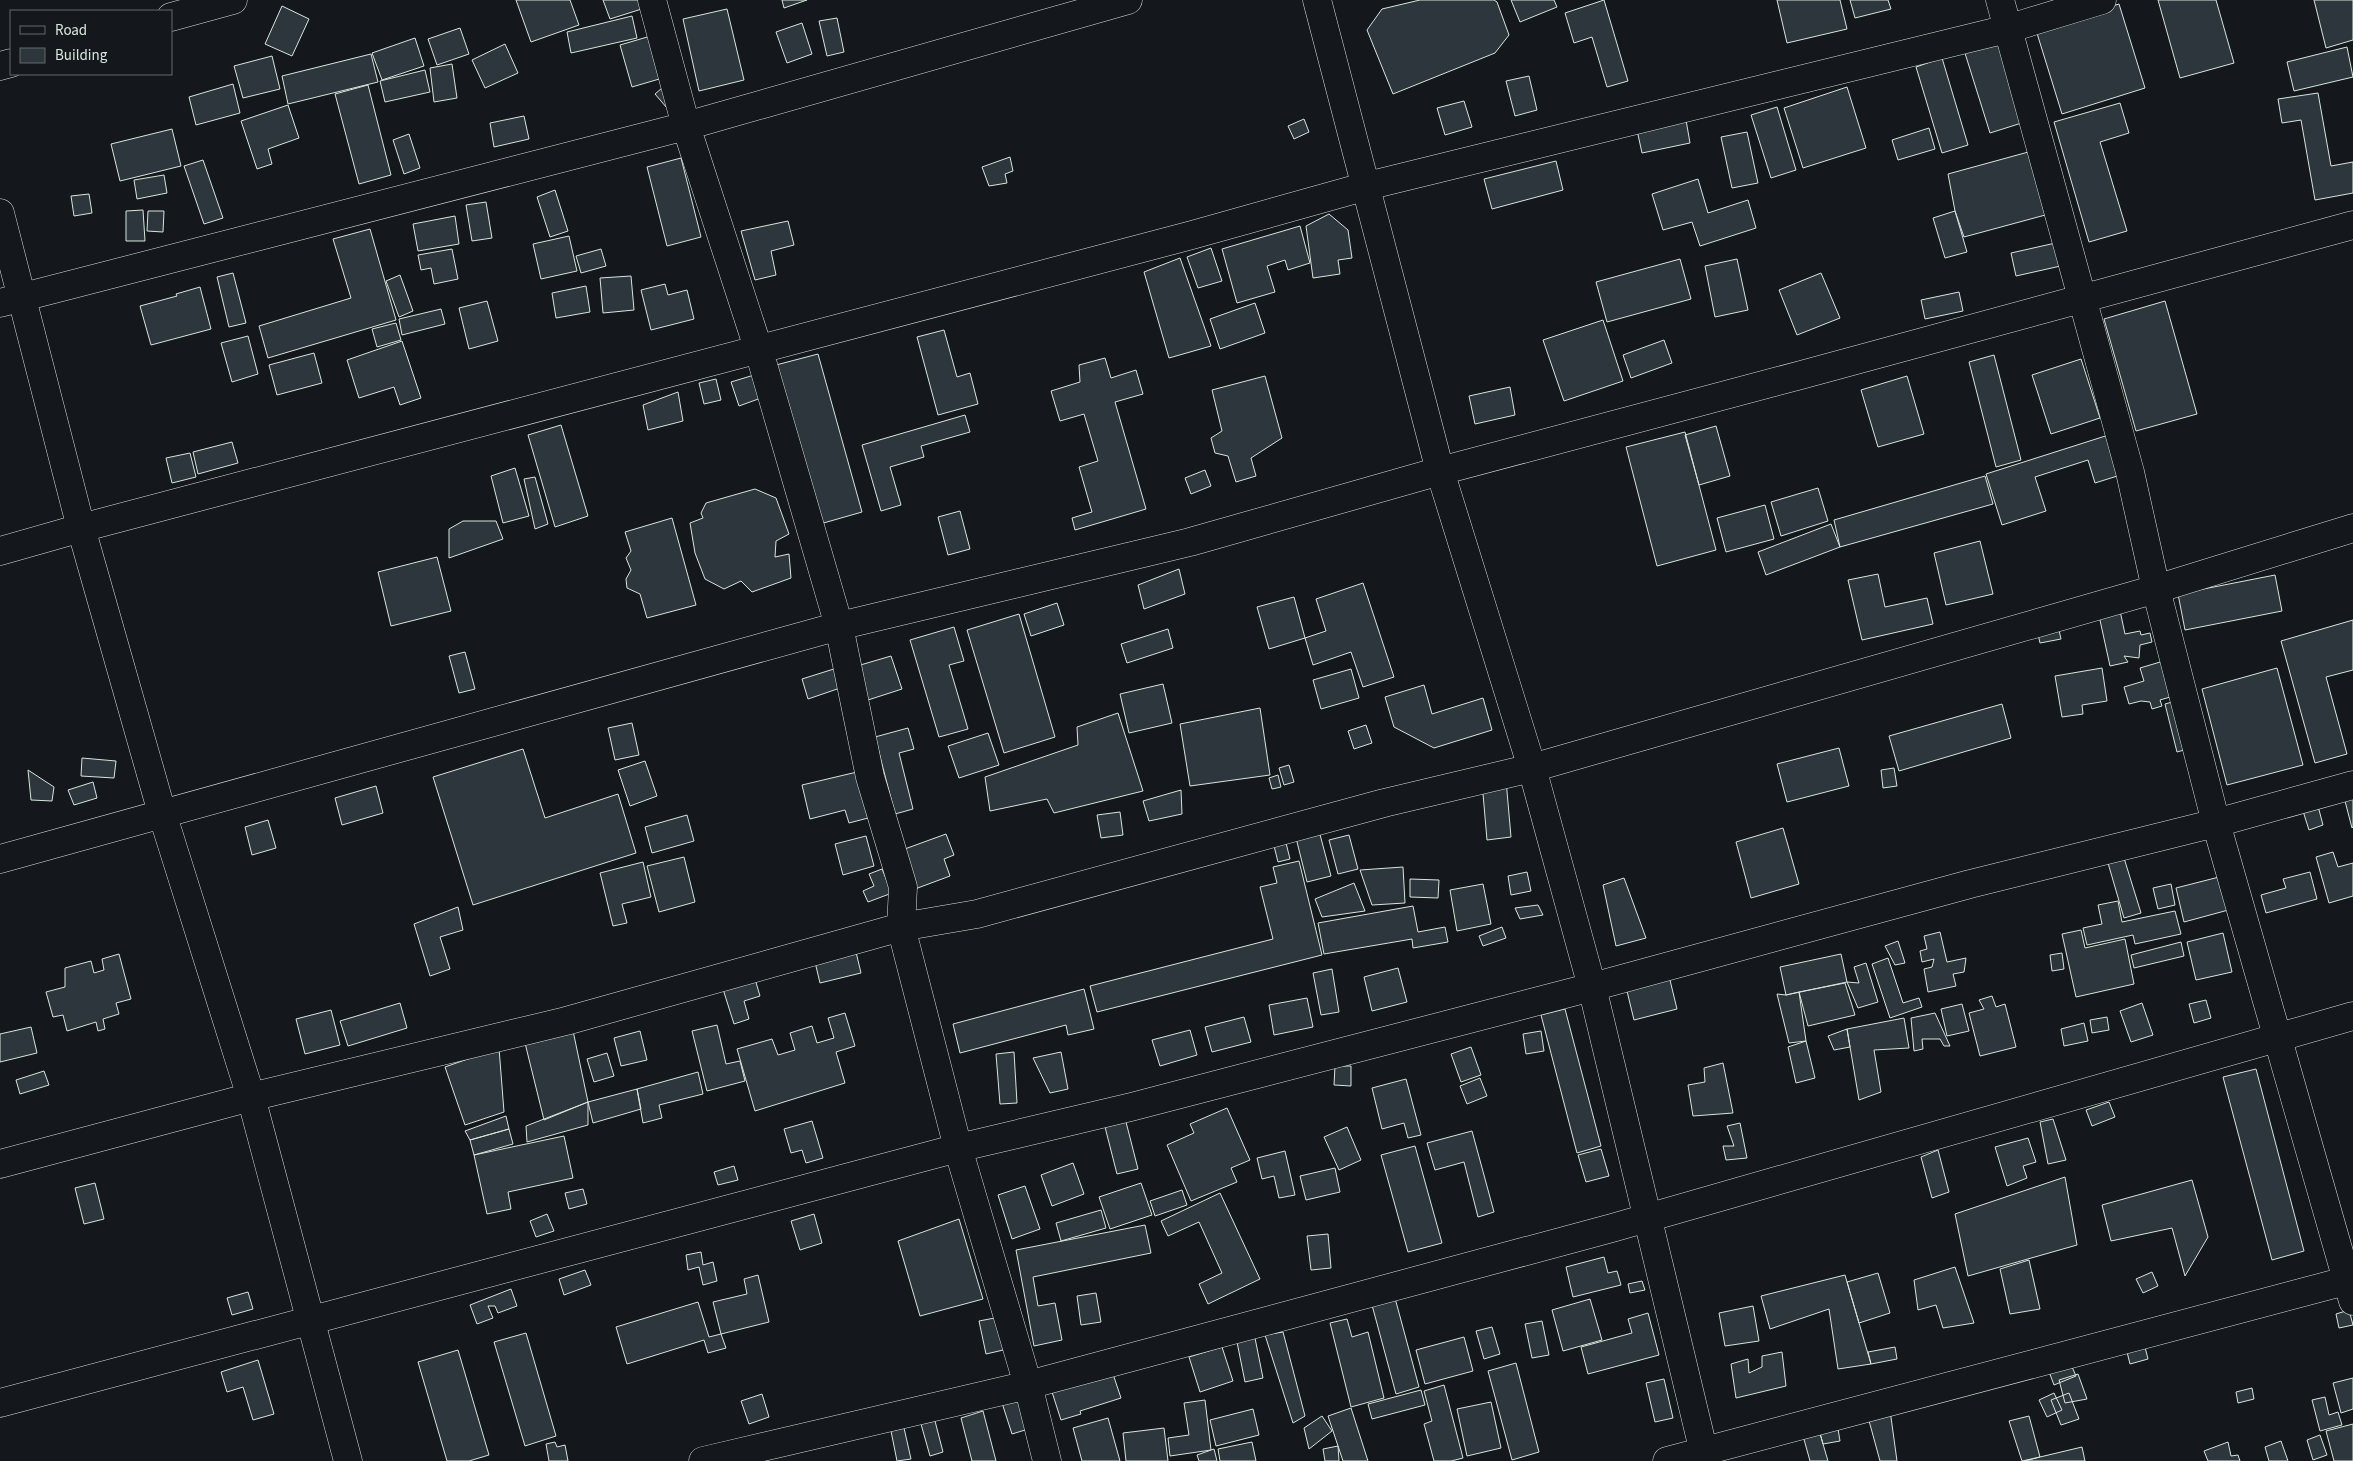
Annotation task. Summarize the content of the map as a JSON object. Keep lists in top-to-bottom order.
{
  "legend": ["Road", "Building"]
}
